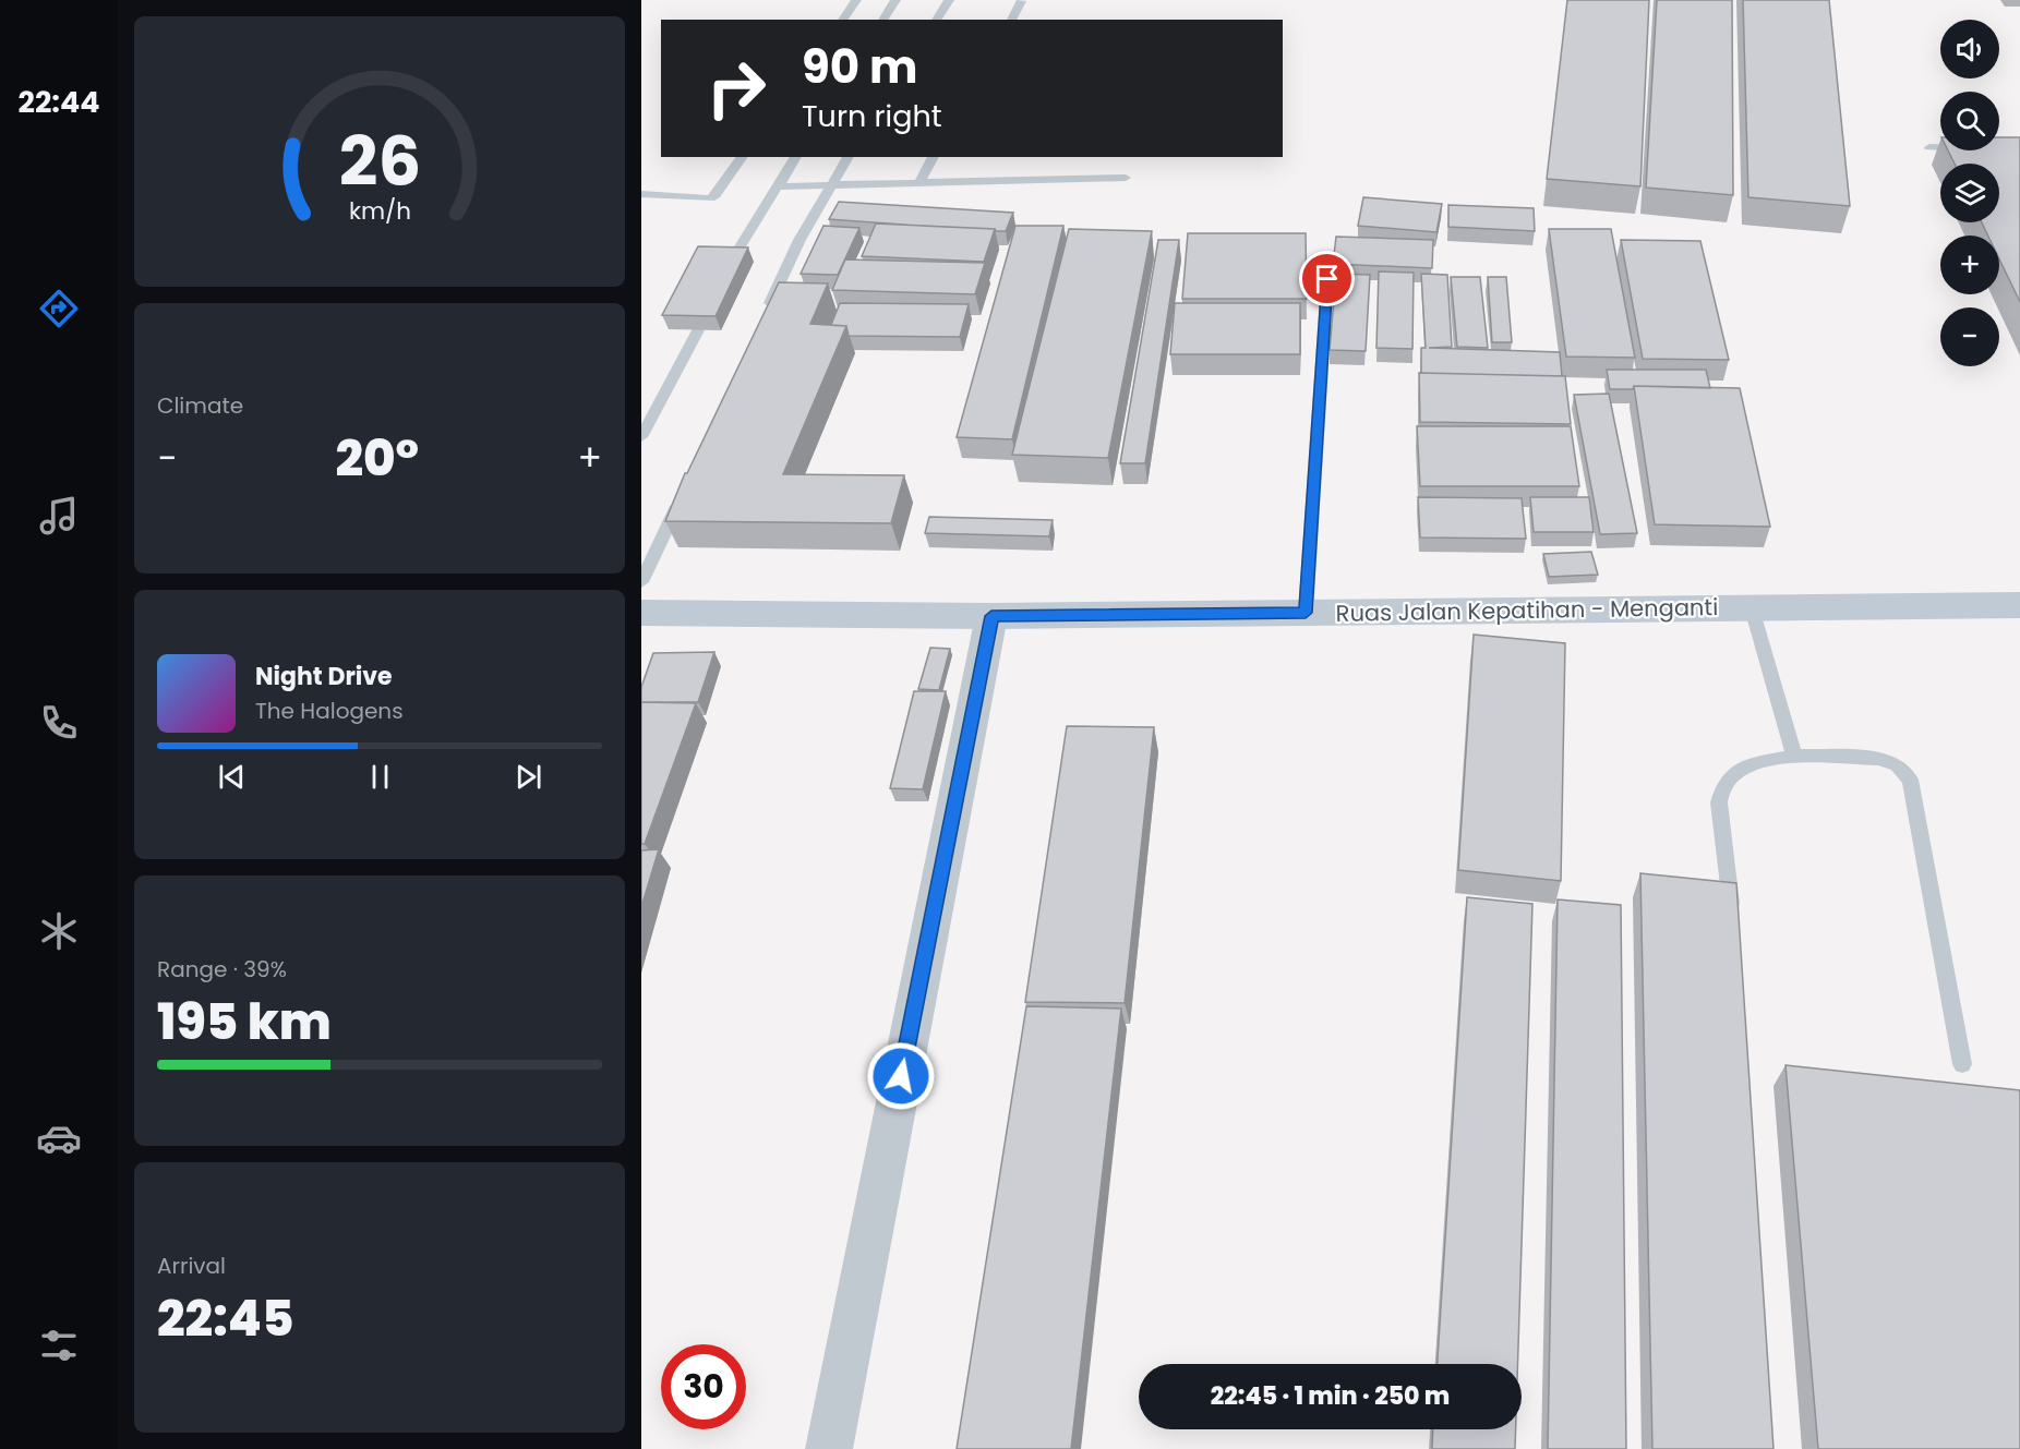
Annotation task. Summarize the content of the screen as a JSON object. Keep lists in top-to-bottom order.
{
  "streets": {
    "main road": ["Ruas Jalan Kepatihan - Menganti"]
  },
  "page": {
    "tabs": "22:44",
    "map_buttons": ["+", "−"],
    "turn": ["90 m", "Turn right"],
    "tile": [
      "Climate",
      ["Range · 39%", "195 km"],
      ["Arrival", "22:45"]
    ],
    "heat": ["−", "20°", "+"],
    "song": ["Night Drive", "The Halogens"],
    "limit": "30",
    "trip": "22:45 · 1 min · 250 m",
    "gauge": ["26", "km/h"]
  }
}
